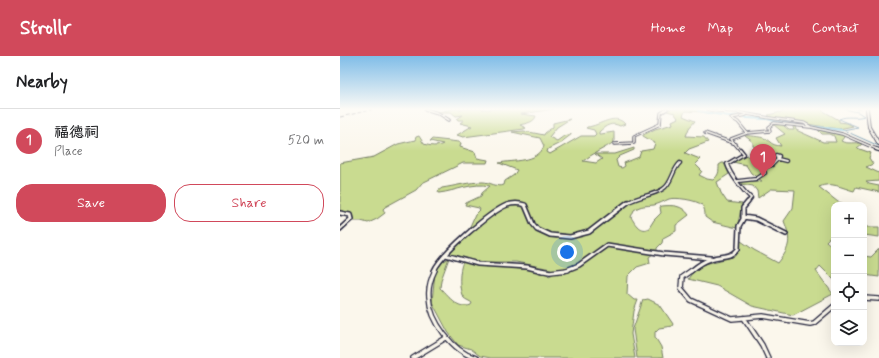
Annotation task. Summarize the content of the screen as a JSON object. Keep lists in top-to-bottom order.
{
  "page": {
    "header": "Strollr",
    "nav": [
      "Home",
      "Map",
      "About",
      "Contact"
    ],
    "heading": "Nearby",
    "list": [
      {
        "mark": "1",
        "name": "福德祠",
        "note": "Place",
        "value": "520 m"
      }
    ],
    "pins": "1",
    "buttons": ["Save", "Share"],
    "map_buttons": ["+", "−"]
  }
}
